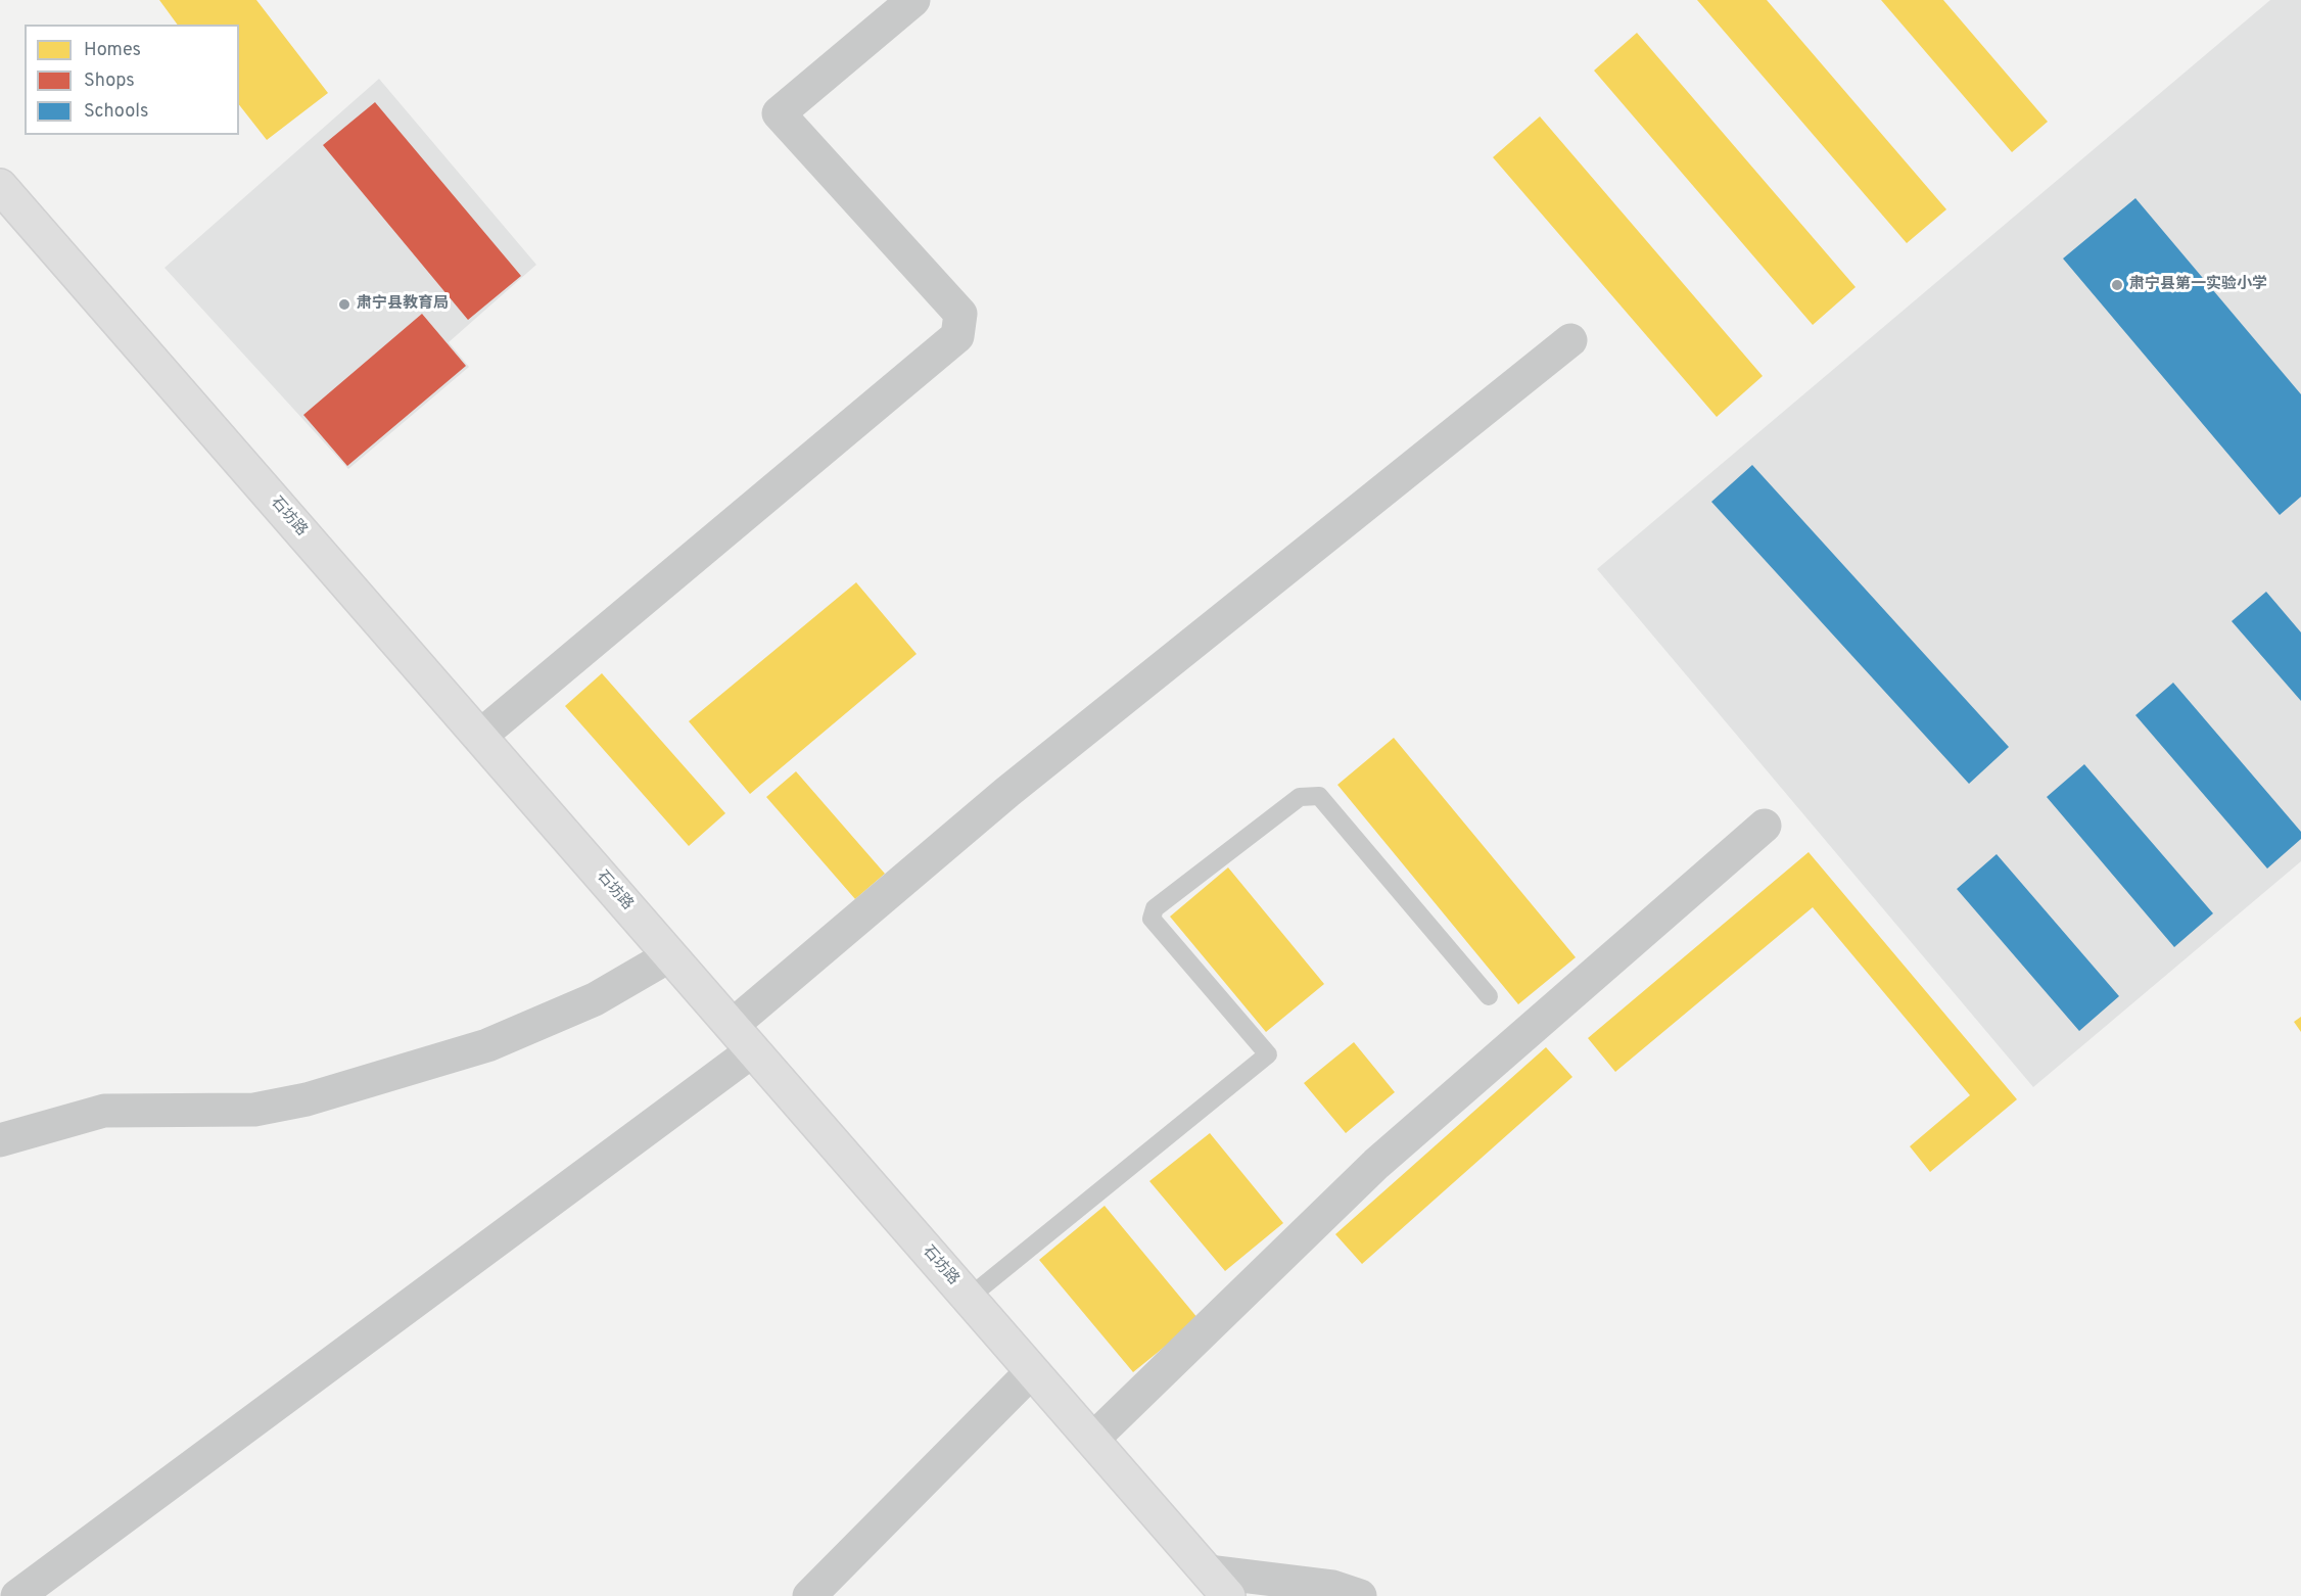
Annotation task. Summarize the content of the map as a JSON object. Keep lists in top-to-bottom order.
{
  "streets": {
    "street": ["石坊路"]
  },
  "places": ["肃宁县第一实验小学", "肃宁县教育局"],
  "legend": ["Homes", "Shops", "Schools"]
}
